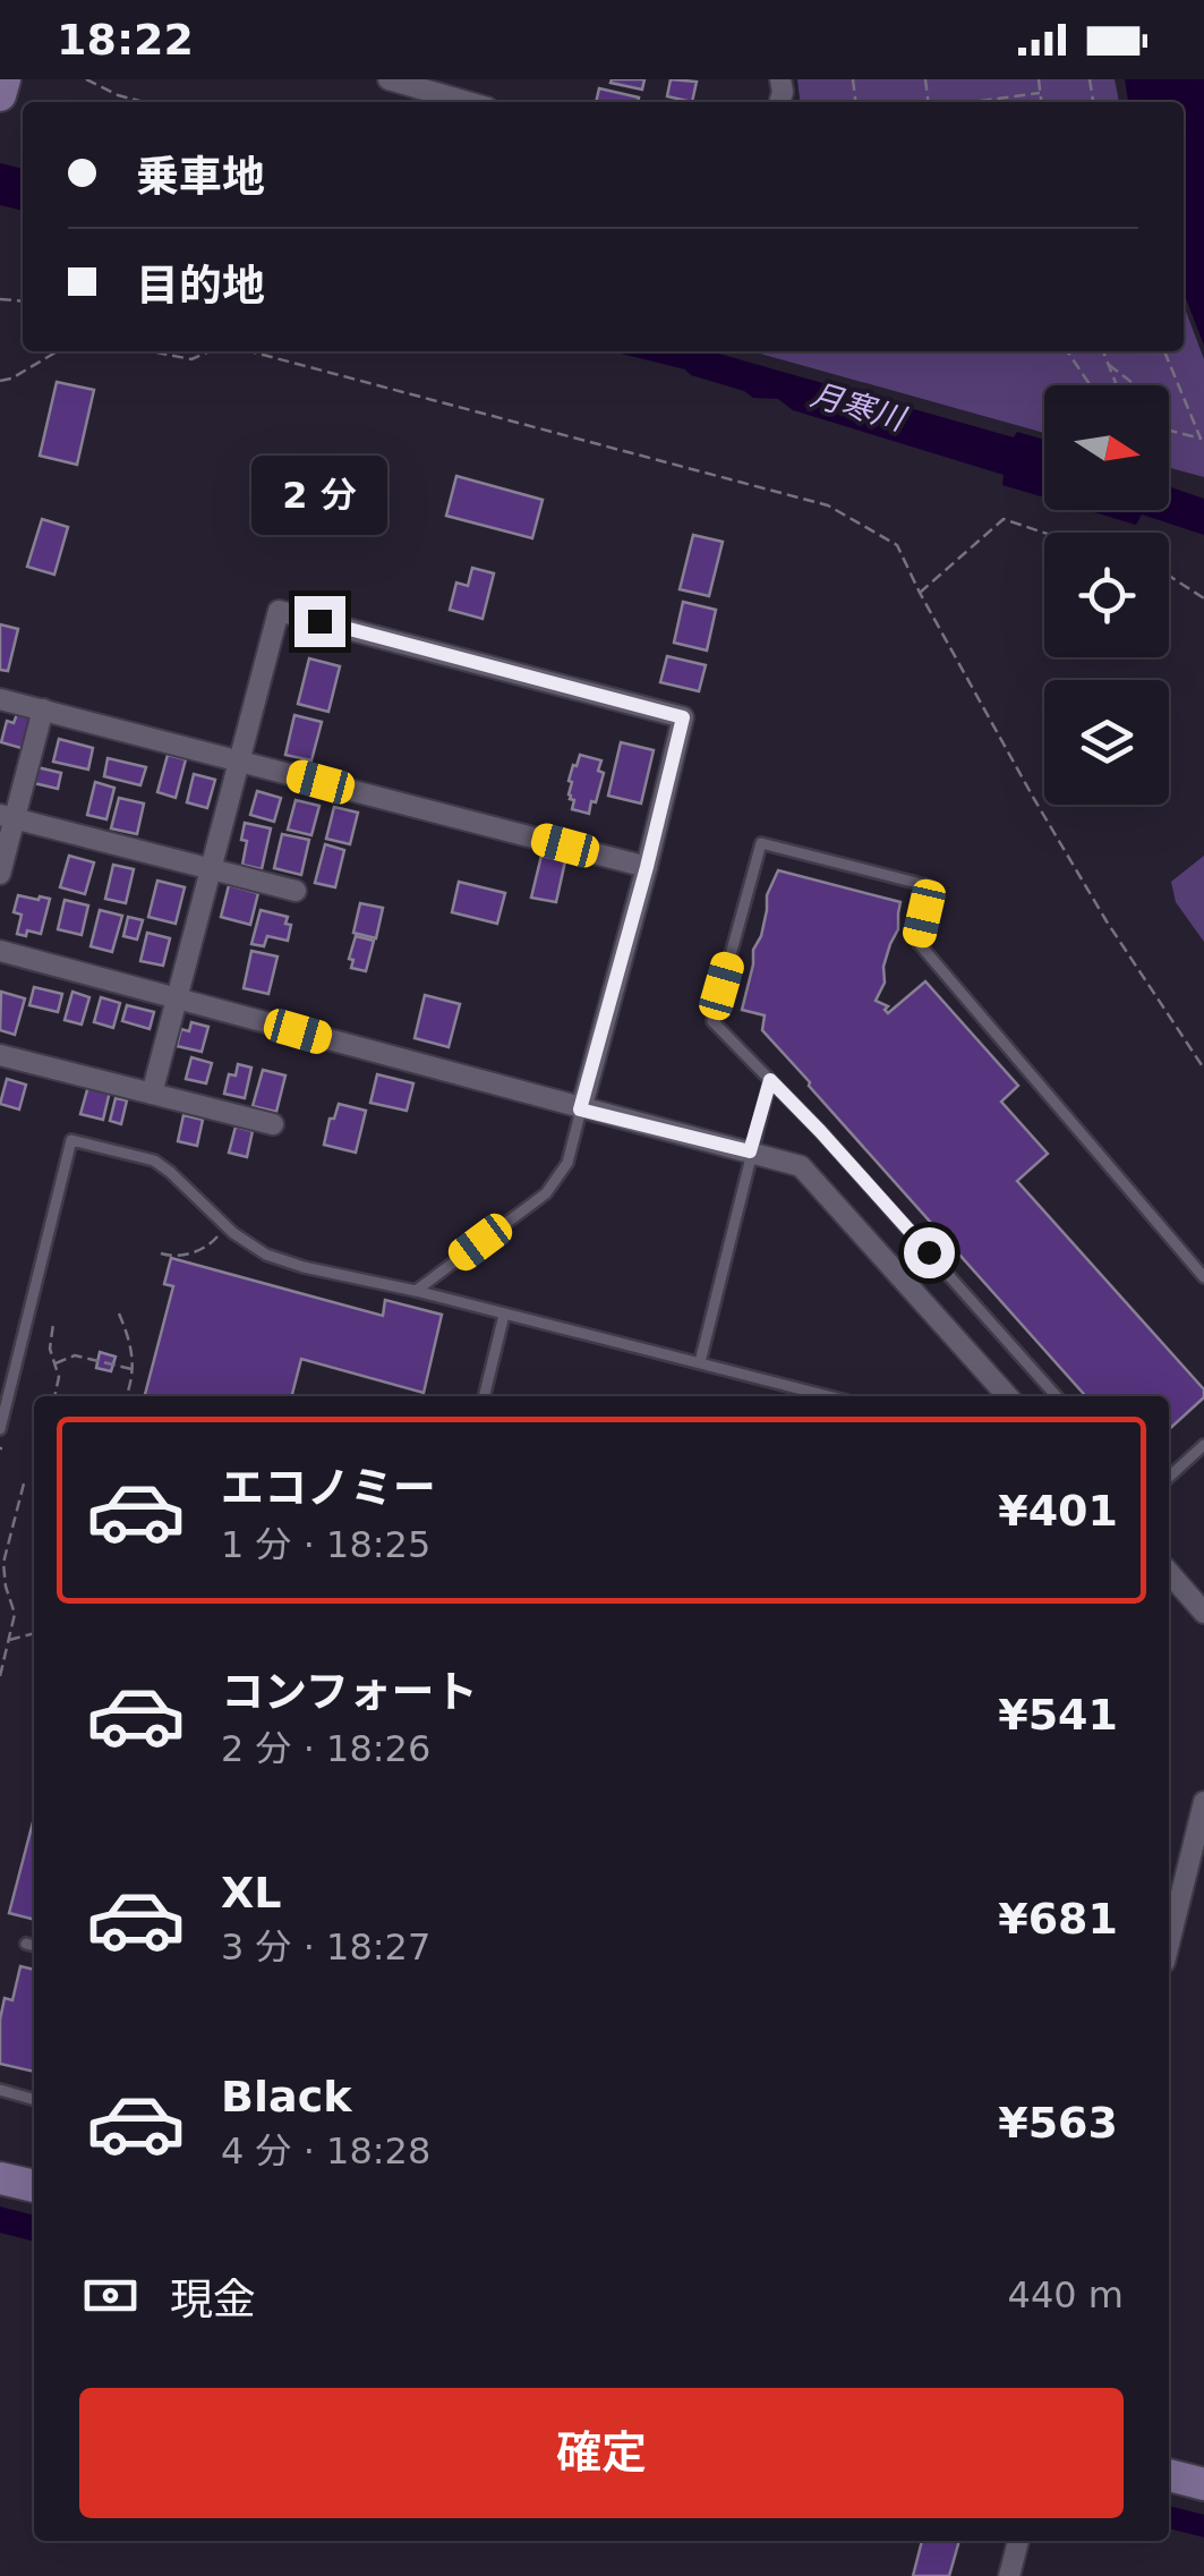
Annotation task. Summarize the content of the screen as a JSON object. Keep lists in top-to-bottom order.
{
  "water": ["月寒川"],
  "north": "right",
  "page": {
    "status": "18:22",
    "banner": ["乗車地", "目的地"],
    "bubble": "2 分",
    "list": [
      {
        "name": "エコノミー",
        "note": "1 分 · 18:25",
        "value": "¥401"
      },
      {
        "name": "コンフォート",
        "note": "2 分 · 18:26",
        "value": "¥541"
      },
      {
        "name": "XL",
        "note": "3 分 · 18:27",
        "value": "¥681"
      },
      {
        "name": "Black",
        "note": "4 分 · 18:28",
        "value": "¥563"
      }
    ],
    "pay": ["現金", "440 m"],
    "buttons": "確定"
  }
}
